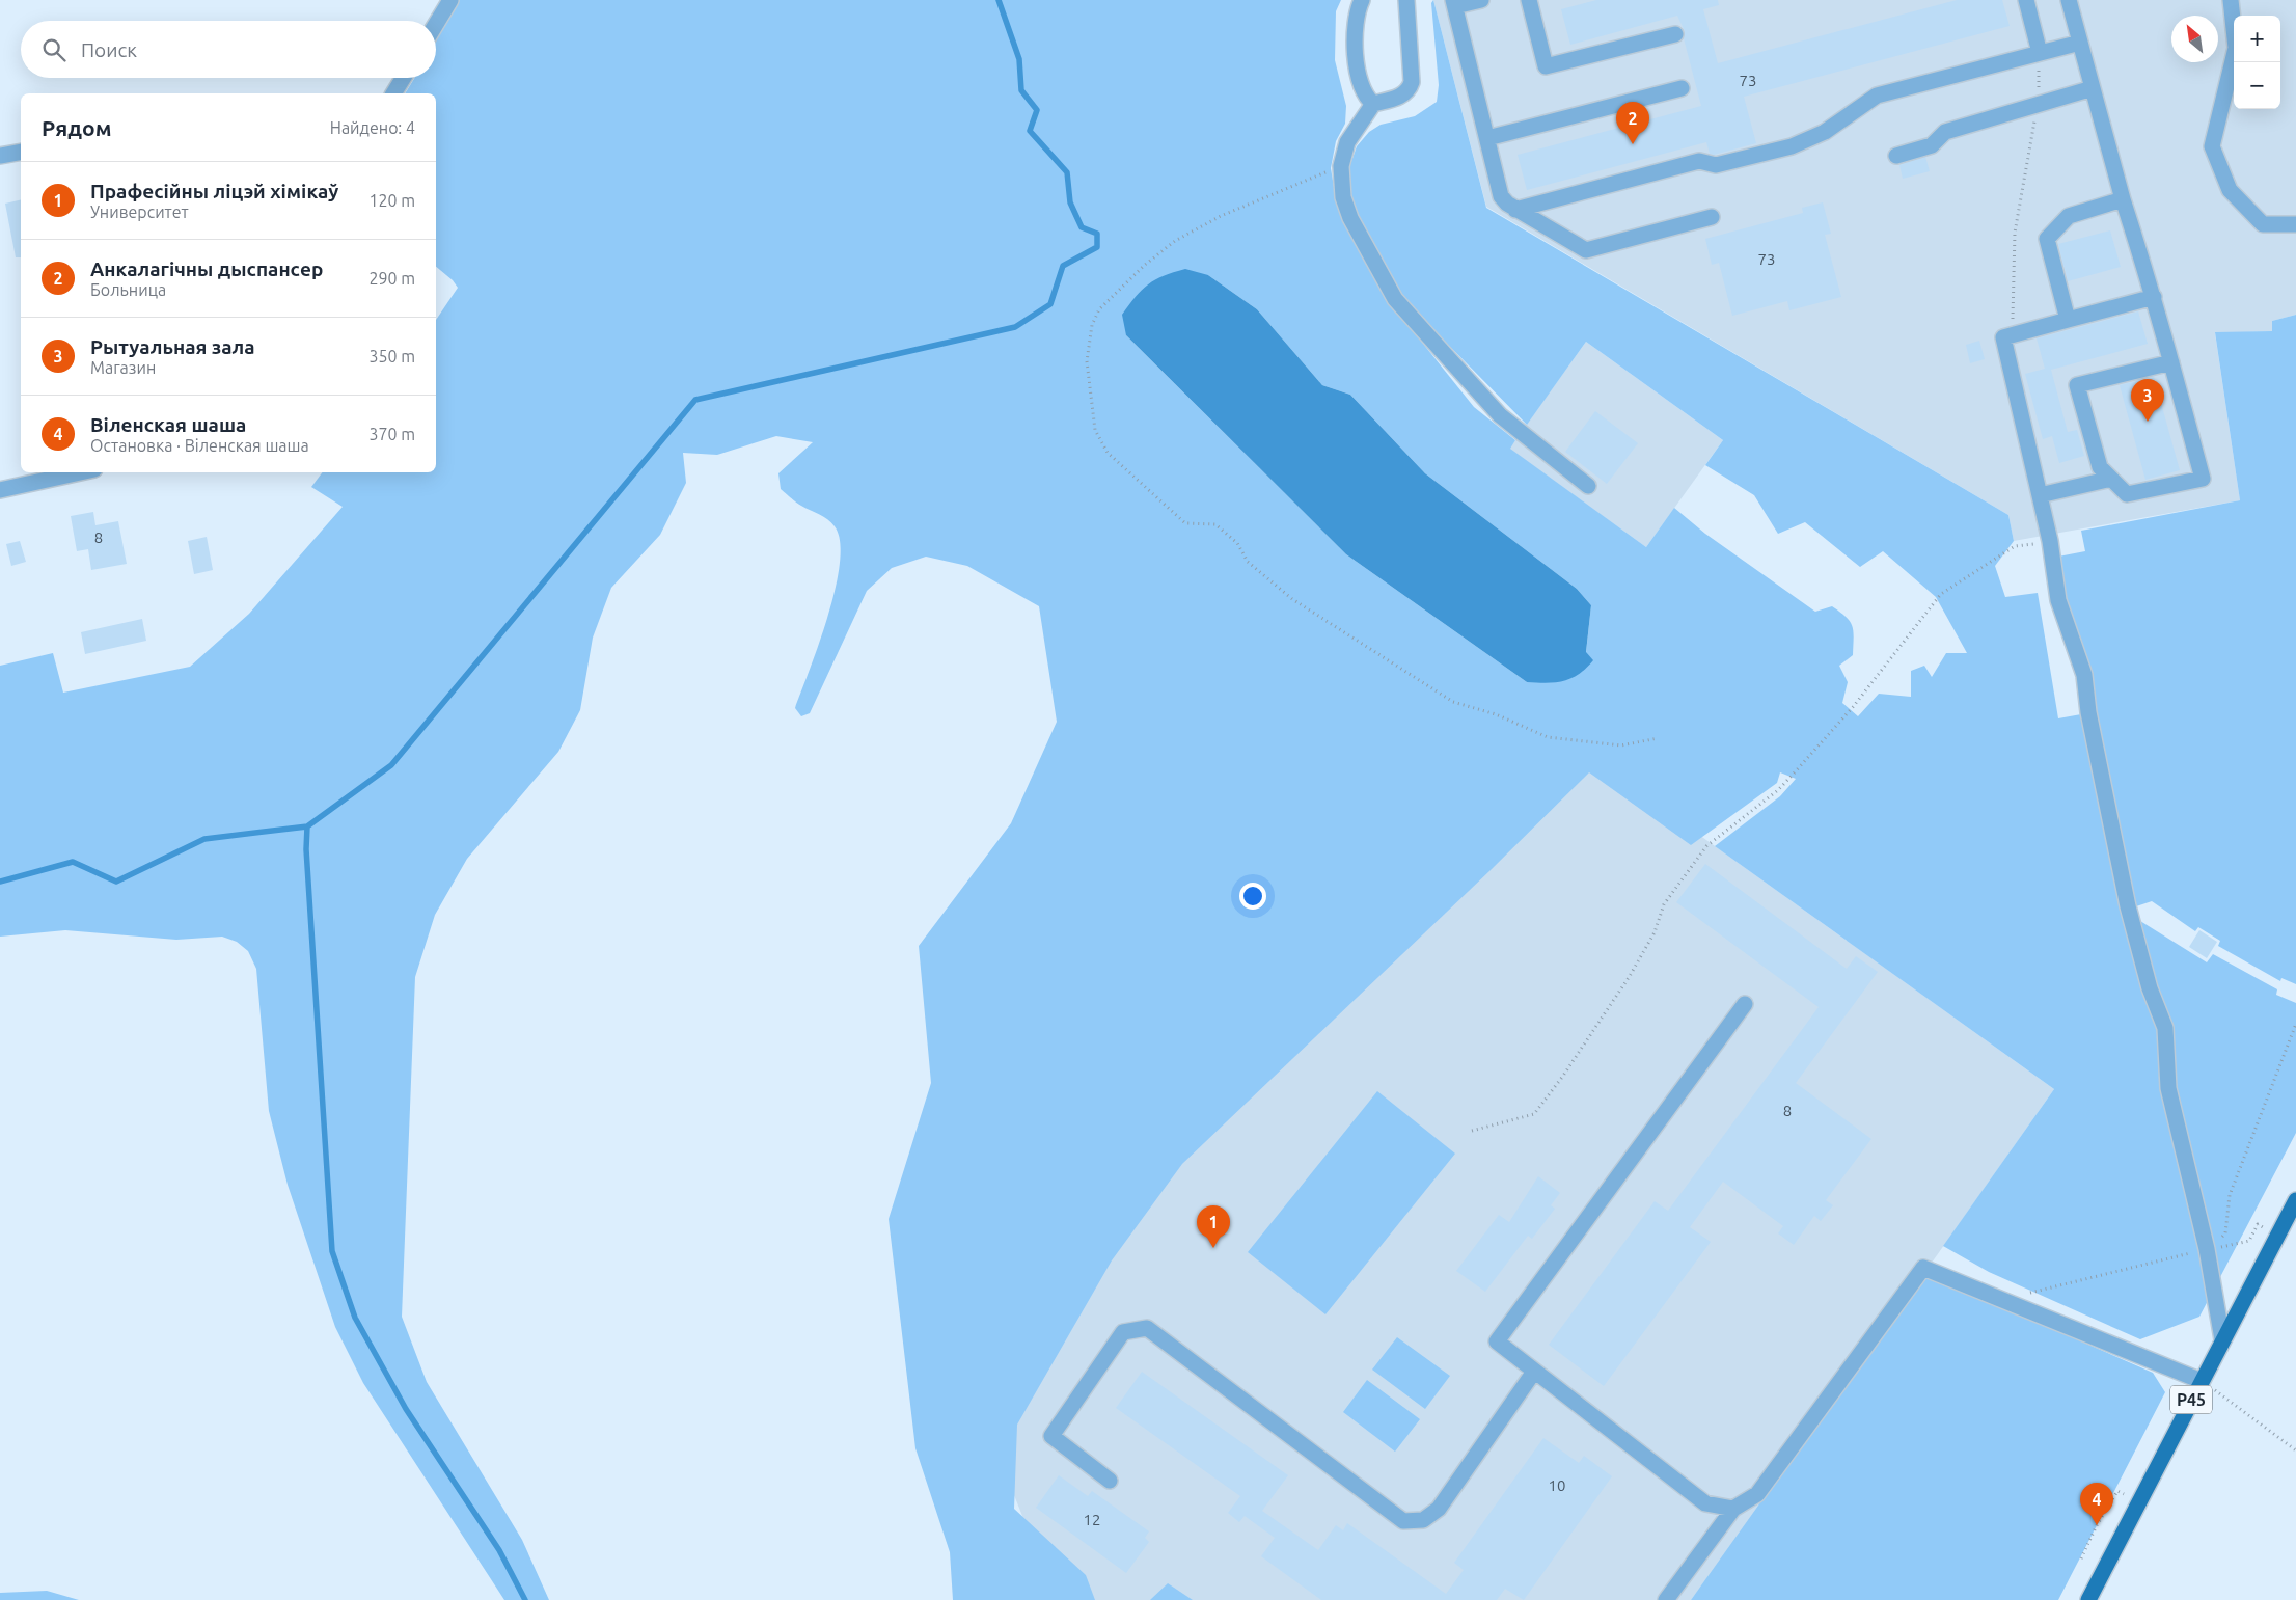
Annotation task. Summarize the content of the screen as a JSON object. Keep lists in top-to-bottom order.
{
  "streets": {
    "main road": ["Р45"]
  },
  "house_numbers": [
    "73",
    "73",
    "8",
    "8",
    "10",
    "12"
  ],
  "north": "top left",
  "page": {
    "map_buttons": ["+", "−"],
    "search": "Поиск",
    "heading": ["Рядом", "Найдено: 4"],
    "pins": [
      "2",
      "3",
      "1",
      "4"
    ],
    "list": [
      {
        "mark": "1",
        "name": "Прафесійны ліцэй хімікаў",
        "note": "Университет",
        "value": "120 m"
      },
      {
        "mark": "2",
        "name": "Анкалагічны дыспансер",
        "note": "Больница",
        "value": "290 m"
      },
      {
        "mark": "3",
        "name": "Рытуальная зала",
        "note": "Магазин",
        "value": "350 m"
      },
      {
        "mark": "4",
        "name": "Віленская шаша",
        "note": "Остановка · Віленская шаша",
        "value": "370 m"
      }
    ]
  }
}
